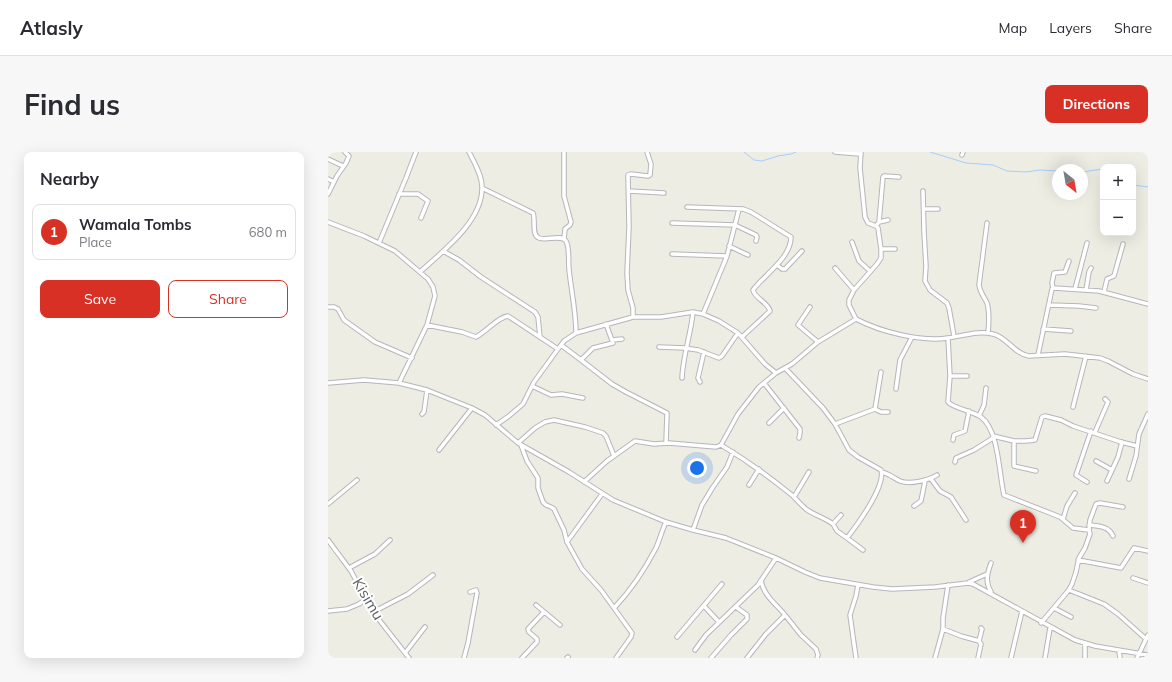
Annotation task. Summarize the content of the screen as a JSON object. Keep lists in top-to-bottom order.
{
  "streets": {
    "street": ["Kisimu"]
  },
  "north": "bottom right",
  "page": {
    "header": "Atlasly",
    "nav": ["Map", "Layers", "Share"],
    "buttons": [
      "Directions",
      ["Save", "Share"]
    ],
    "title": "Find us",
    "heading": "Nearby",
    "map_buttons": ["+", "−"],
    "list": [
      {
        "mark": "1",
        "name": "Wamala Tombs",
        "note": "Place",
        "value": "680 m"
      }
    ],
    "pins": "1"
  }
}
